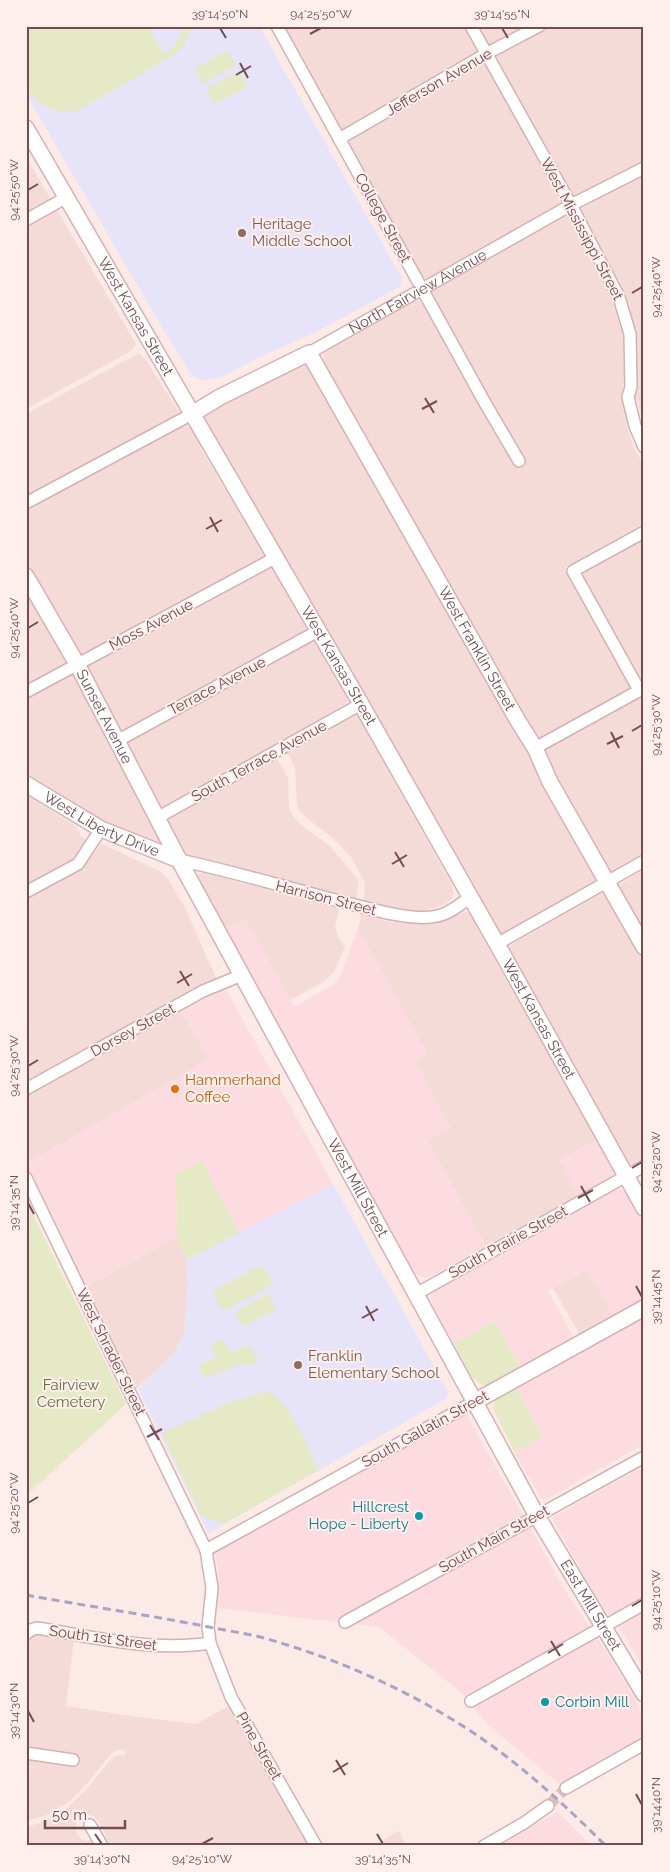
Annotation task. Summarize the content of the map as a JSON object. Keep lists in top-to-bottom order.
{
  "streets": {
    "street": [
      "Jefferson Avenue",
      "College Street",
      "West Mississippi Street",
      "North Fairview Avenue",
      "West Kansas Street",
      "Moss Avenue",
      "West Franklin Street",
      "Terrace Avenue",
      "Sunset Avenue",
      "South Terrace Avenue",
      "West Liberty Drive",
      "Harrison Street",
      "Dorsey Street",
      "West Mill Street",
      "South Prairie Street",
      "West Shrader Street",
      "South Gallatin Street",
      "South Main Street",
      "East Mill Street",
      "South 1st Street",
      "Pine Street"
    ]
  },
  "crossings": [
    ["Jefferson Avenue", "College Street"],
    ["Jefferson Avenue", "West Mississippi Street"],
    ["College Street", "North Fairview Avenue"],
    ["West Mississippi Street", "North Fairview Avenue"],
    ["North Fairview Avenue", "West Kansas Street"],
    ["North Fairview Avenue", "West Franklin Street"],
    ["West Kansas Street", "Moss Avenue"],
    ["West Kansas Street", "Terrace Avenue"],
    ["West Kansas Street", "South Terrace Avenue"],
    ["West Kansas Street", "Harrison Street"],
    ["West Kansas Street", "South Prairie Street"],
    ["Moss Avenue", "Sunset Avenue"],
    ["Terrace Avenue", "Sunset Avenue"],
    ["Sunset Avenue", "South Terrace Avenue"],
    ["Sunset Avenue", "West Liberty Drive"],
    ["Sunset Avenue", "Harrison Street"],
    ["Sunset Avenue", "West Mill Street"],
    ["West Liberty Drive", "Harrison Street"],
    ["West Liberty Drive", "West Mill Street"],
    ["Harrison Street", "West Mill Street"],
    ["Dorsey Street", "West Mill Street"],
    ["West Mill Street", "South Prairie Street"],
    ["West Mill Street", "South Gallatin Street"],
    ["West Mill Street", "South Main Street"],
    ["West Mill Street", "East Mill Street"],
    ["West Shrader Street", "South Gallatin Street"],
    ["West Shrader Street", "South 1st Street"],
    ["West Shrader Street", "Pine Street"],
    ["South Main Street", "East Mill Street"],
    ["South 1st Street", "Pine Street"]
  ],
  "parks": ["Fairview Cemetery"],
  "places": [
    "Heritage Middle School",
    "Hammerhand Coffee",
    "Franklin Elementary School",
    "Hillcrest Hope - Liberty",
    "Corbin Mill"
  ],
  "scale_bar": "50 m",
  "coordinates": [
    "39°14'50\"N",
    "94°25'50\"W",
    "39°14'55\"N",
    "94°25'40\"W",
    "94°25'30\"W",
    "94°25'20\"W",
    "39°14'35\"N",
    "39°14'45\"N",
    "94°25'10\"W",
    "39°14'30\"N",
    "39°14'40\"N"
  ]
}
